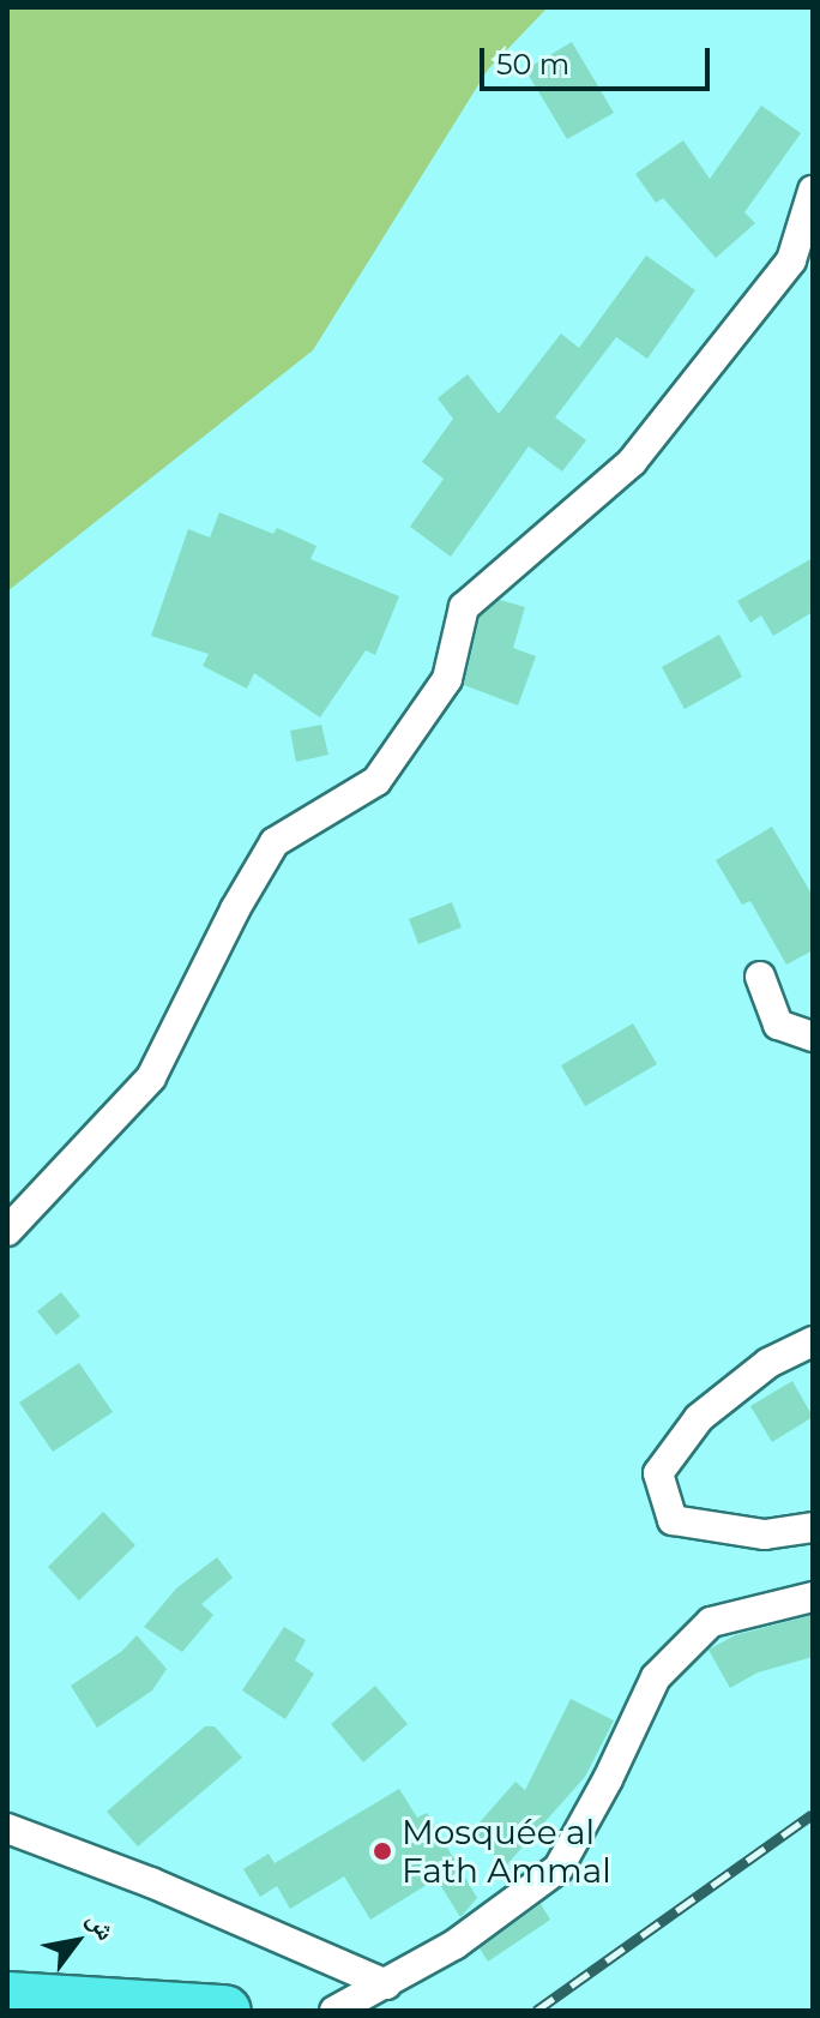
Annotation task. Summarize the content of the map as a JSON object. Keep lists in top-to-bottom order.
{
  "places": ["Mosquée al Fath Ammal"],
  "scale_bar": "50 m",
  "north": "top right"
}
